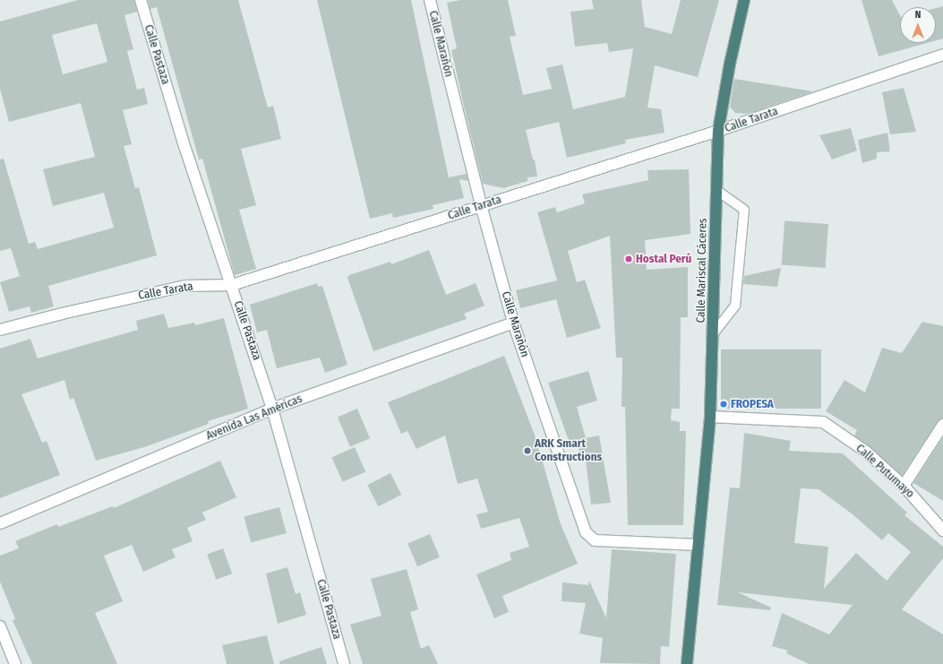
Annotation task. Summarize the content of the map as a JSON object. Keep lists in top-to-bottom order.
{
  "streets": {
    "highway": ["Calle Mariscal Cáceres"],
    "street": [
      "Calle Marañón",
      "Calle Pastaza",
      "Calle Tarata",
      "Avenida Las Américas",
      "Calle Putumayo"
    ]
  },
  "crossings": [
    ["Calle Marañón", "Calle Tarata"],
    ["Calle Marañón", "Calle Mariscal Cáceres"],
    ["Calle Marañón", "Avenida Las Américas"],
    ["Calle Pastaza", "Calle Tarata"],
    ["Calle Pastaza", "Avenida Las Américas"],
    ["Calle Tarata", "Calle Mariscal Cáceres"],
    ["Calle Mariscal Cáceres", "Calle Putumayo"]
  ],
  "places": ["Hostal Perú", "FROPESA", "ARK Smart Constructions"],
  "north": "top"
}
